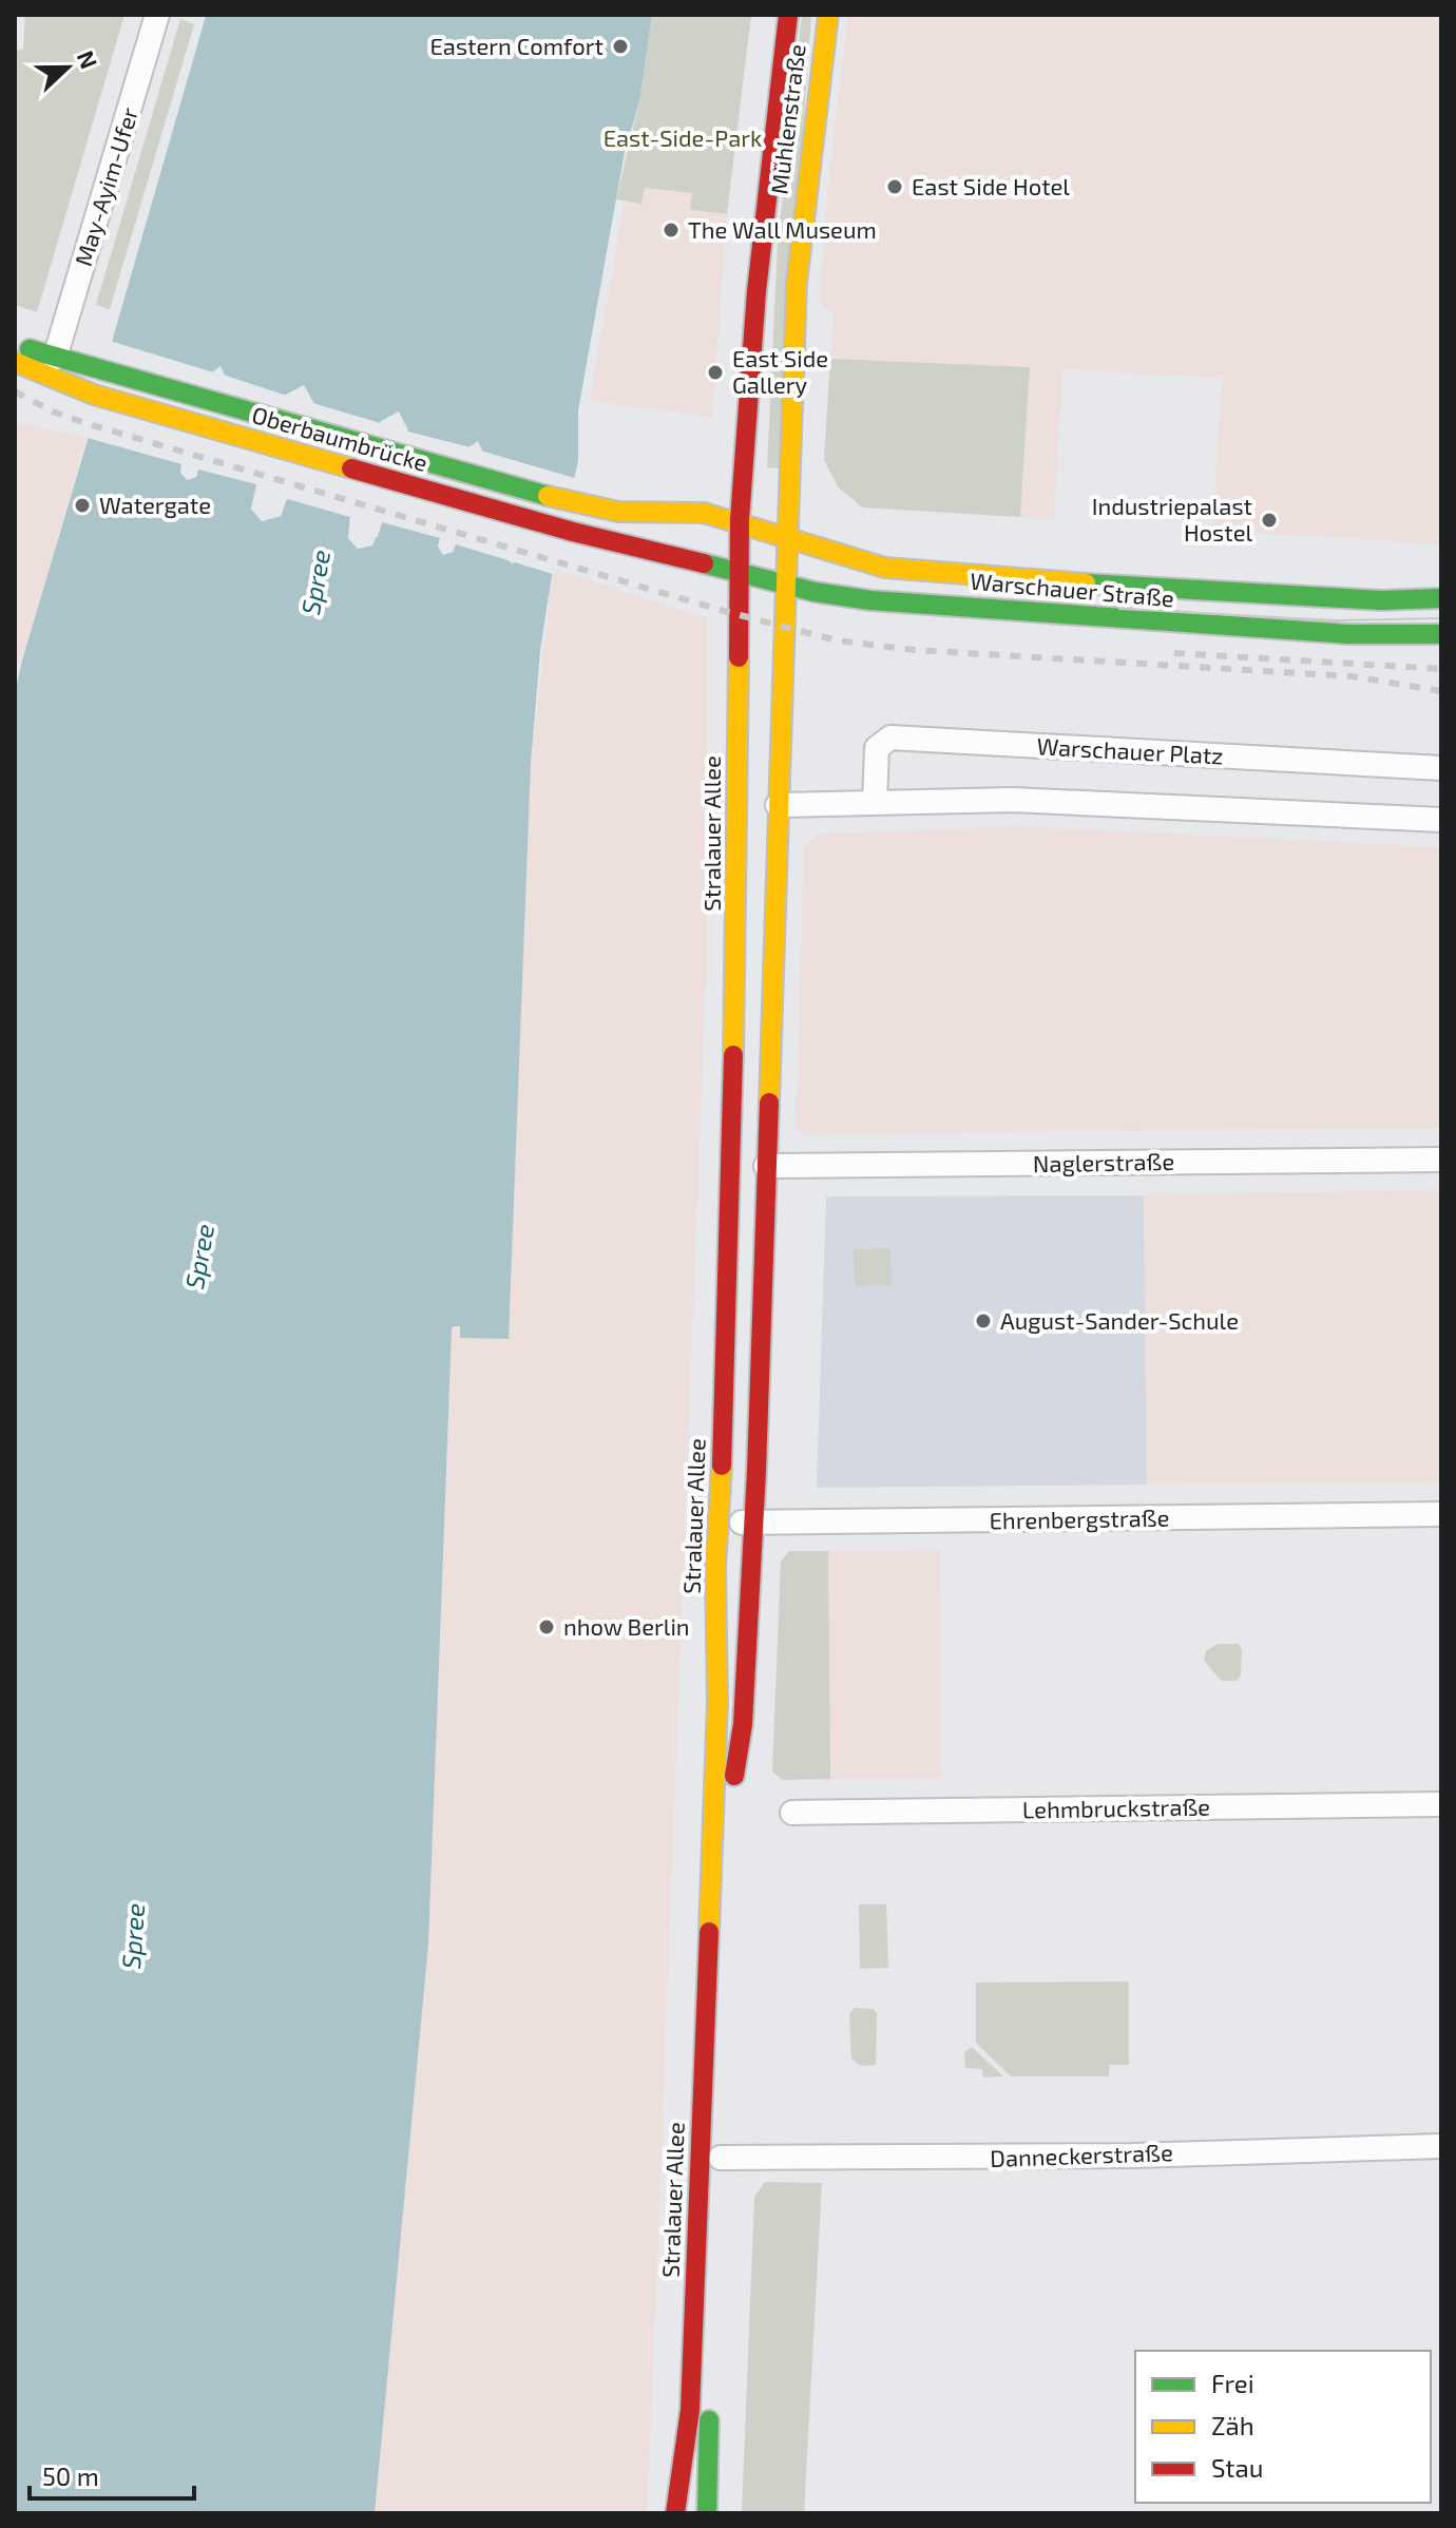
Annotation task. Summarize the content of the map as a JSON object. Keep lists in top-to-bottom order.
{
  "streets": {
    "main road": [
      "Mühlenstraße",
      "Oberbaumbrücke",
      "Warschauer Straße",
      "Stralauer Allee"
    ],
    "street": [
      "May-Ayim-Ufer",
      "Warschauer Platz",
      "Naglerstraße",
      "Ehrenbergstraße",
      "Lehmbruckstraße",
      "Danneckerstraße"
    ]
  },
  "crossings": [
    ["Mühlenstraße", "Warschauer Straße"],
    ["Mühlenstraße", "Stralauer Allee"],
    ["May-Ayim-Ufer", "Oberbaumbrücke"],
    ["Oberbaumbrücke", "Warschauer Straße"],
    ["Warschauer Straße", "Stralauer Allee"],
    ["Stralauer Allee", "Ehrenbergstraße"]
  ],
  "water": ["Spree"],
  "parks": ["East-Side-Park"],
  "places": [
    "Eastern Comfort",
    "East Side Hotel",
    "The Wall Museum",
    "East Side Gallery",
    "Watergate",
    "Industriepalast Hostel",
    "August-Sander-Schule",
    "nhow Berlin"
  ],
  "legend": ["Frei", "Zäh", "Stau"],
  "scale_bar": "50 m",
  "north": "right"
}
